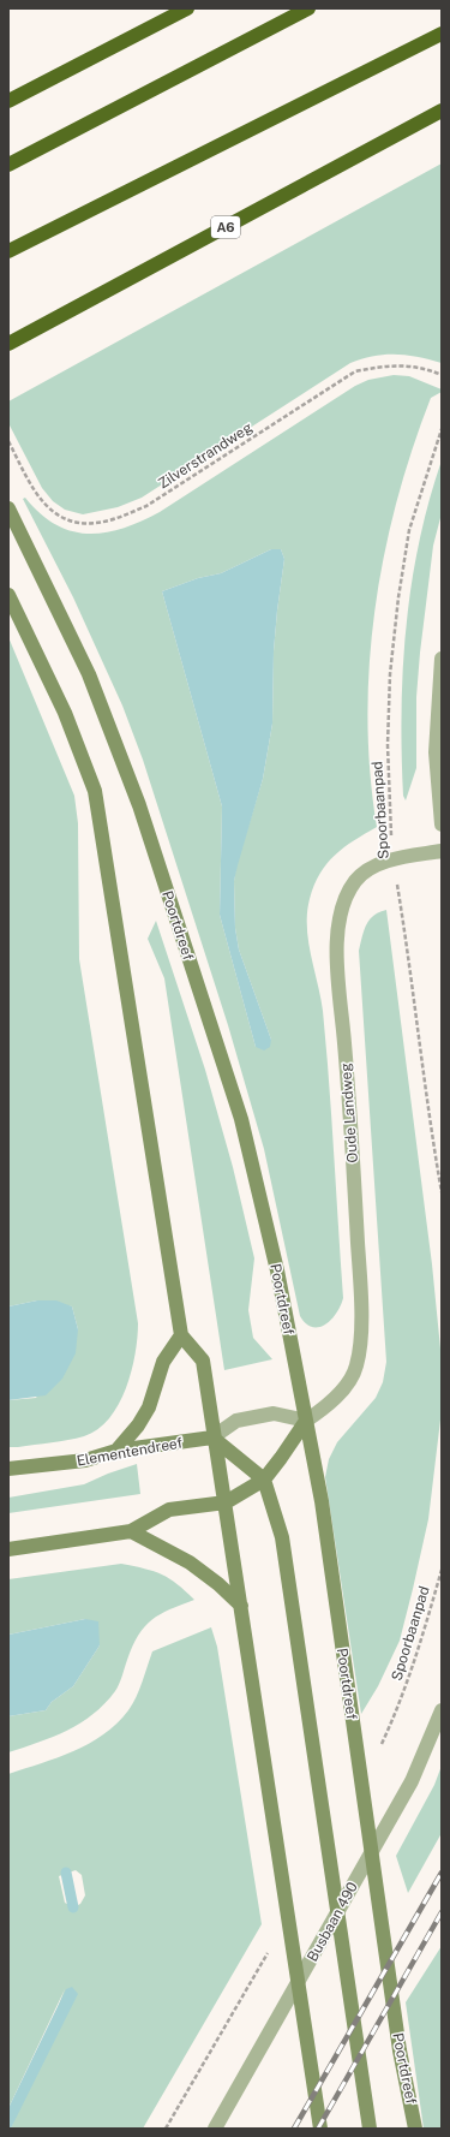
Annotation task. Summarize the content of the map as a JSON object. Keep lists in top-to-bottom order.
{
  "streets": {
    "highway": ["A6"],
    "main road": ["Poortdreef", "Elementendreef"],
    "lane": ["Oude Landweg", "Busbaan 490"],
    "path": ["Zilverstrandweg", "Spoorbaanpad"]
  },
  "crossings": [
    ["Spoorbaanpad", "Oude Landweg"],
    ["Poortdreef", "Oude Landweg"]
  ]
}
